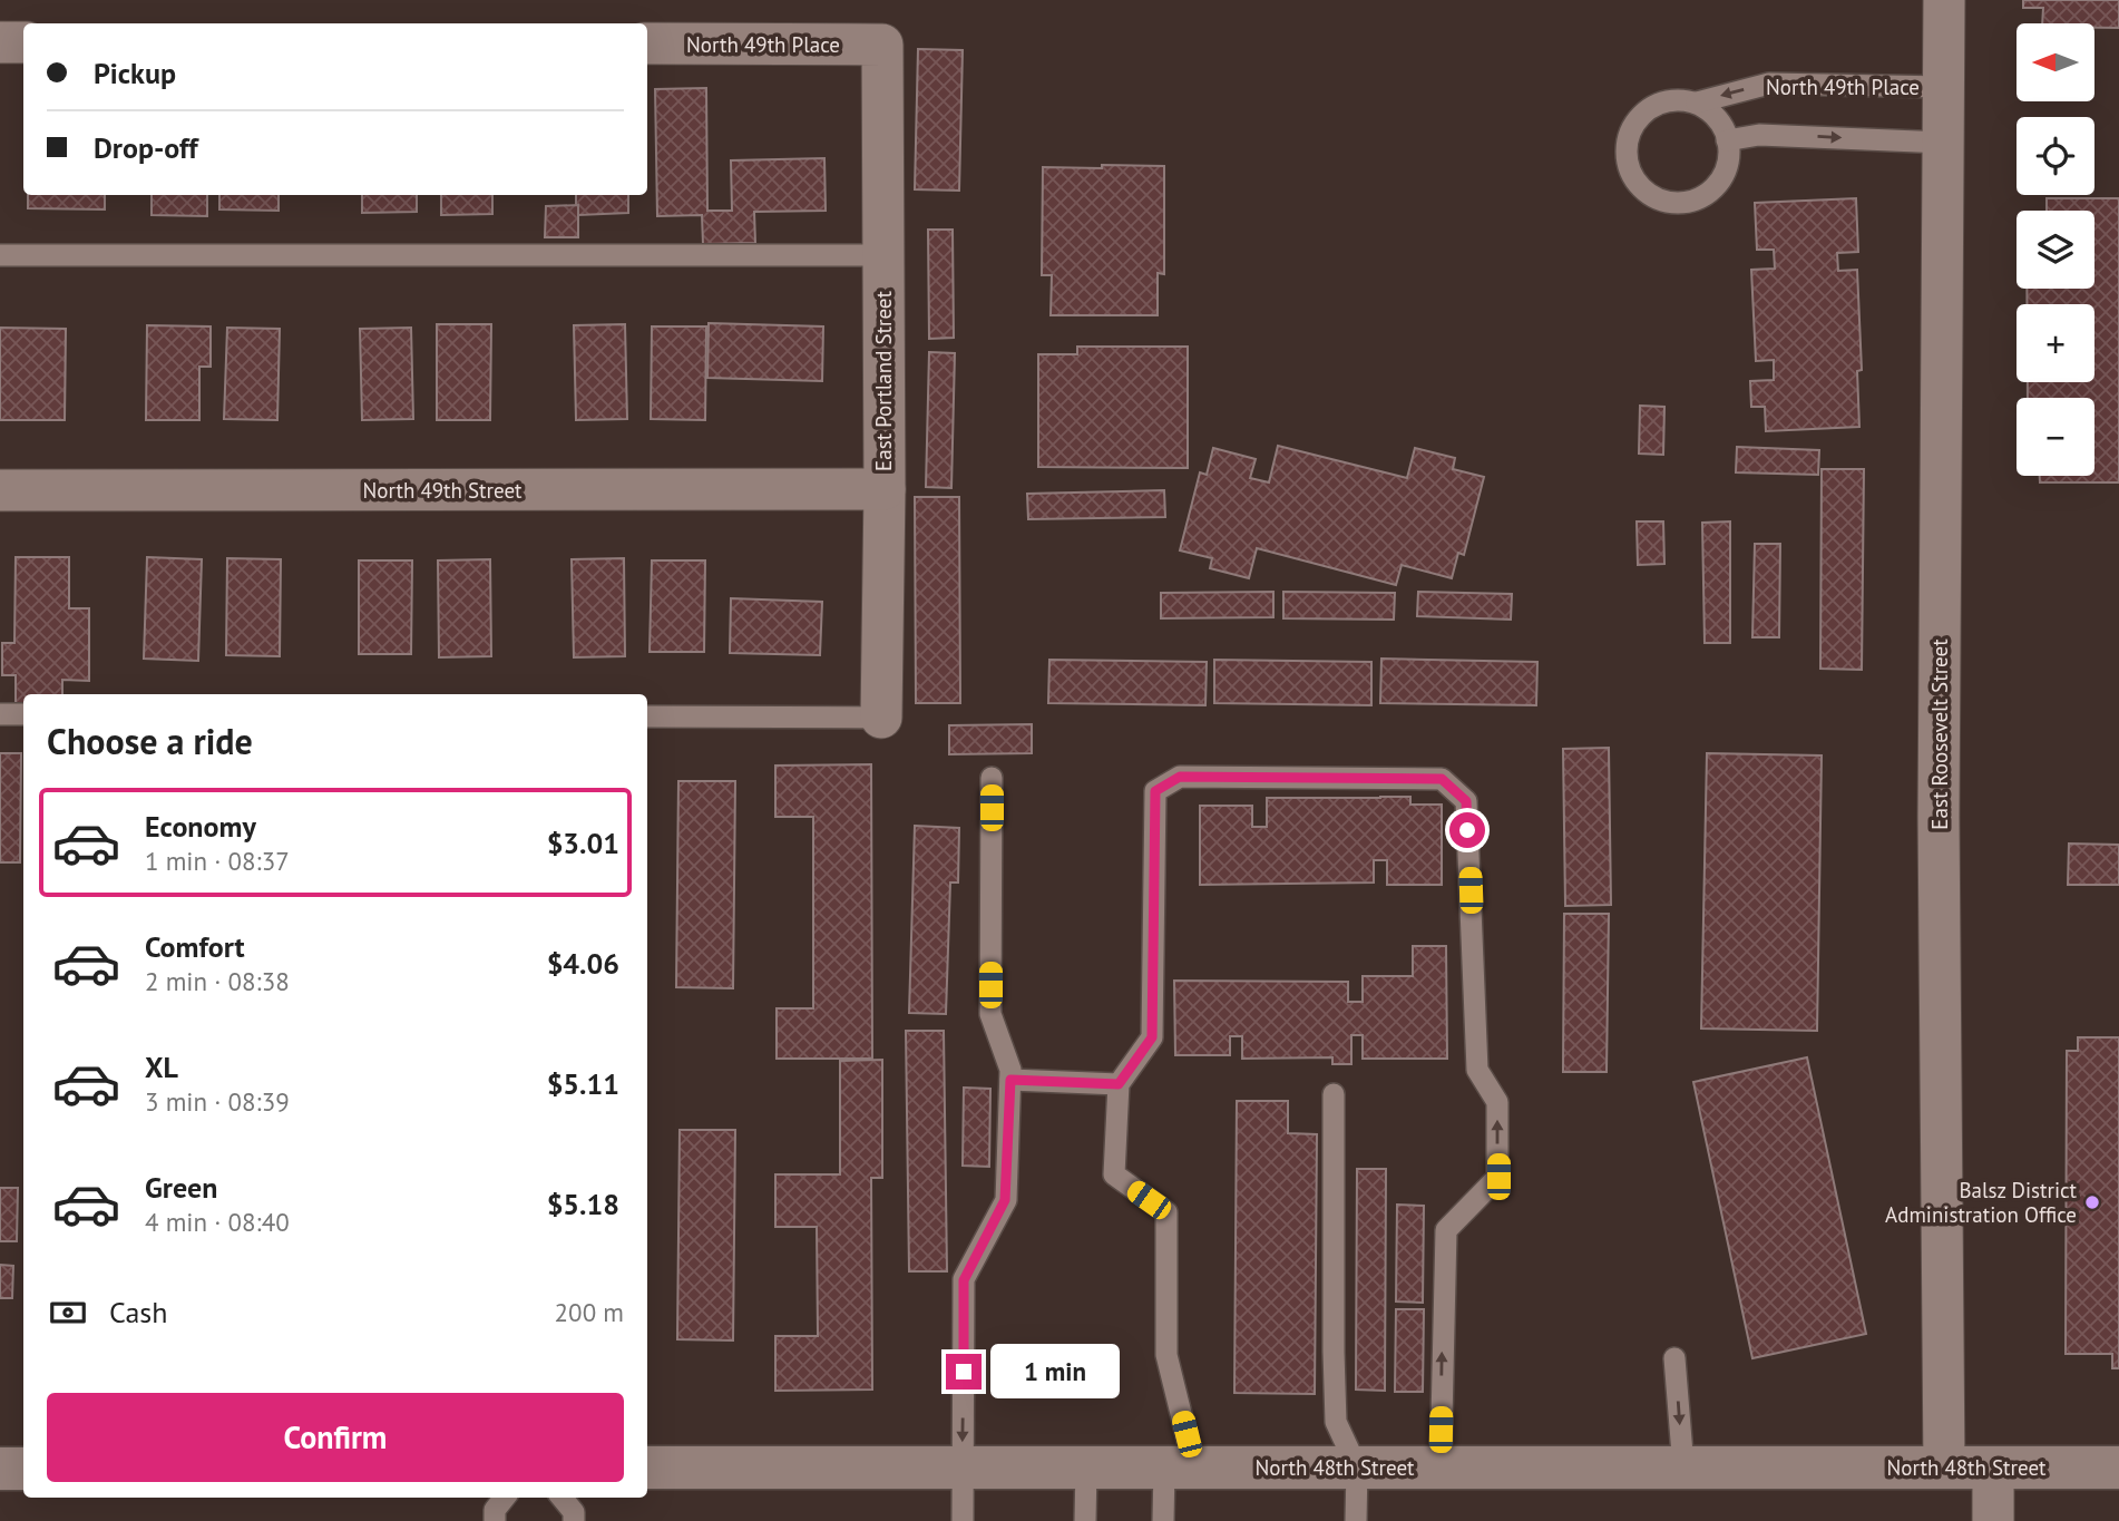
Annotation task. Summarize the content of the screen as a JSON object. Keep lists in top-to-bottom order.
{
  "streets": {
    "street": [
      "North 49th Place",
      "East Portland Street",
      "North 49th Street",
      "East Roosevelt Street",
      "North 48th Street"
    ]
  },
  "crossings": [
    ["North 49th Place", "East Portland Street"],
    ["North 49th Place", "East Roosevelt Street"],
    ["East Portland Street", "North 49th Street"],
    ["East Roosevelt Street", "North 48th Street"]
  ],
  "places": ["Balsz District Administration Office"],
  "north": "left",
  "page": {
    "map_buttons": ["+", "−"],
    "banner": ["Pickup", "Drop-off"],
    "heading": "Choose a ride",
    "list": [
      {
        "name": "Economy",
        "note": "1 min · 08:37",
        "value": "$3.01"
      },
      {
        "name": "Comfort",
        "note": "2 min · 08:38",
        "value": "$4.06"
      },
      {
        "name": "XL",
        "note": "3 min · 08:39",
        "value": "$5.11"
      },
      {
        "name": "Green",
        "note": "4 min · 08:40",
        "value": "$5.18"
      }
    ],
    "pay": ["Cash", "200 m"],
    "bubble": "1 min",
    "buttons": "Confirm"
  }
}
